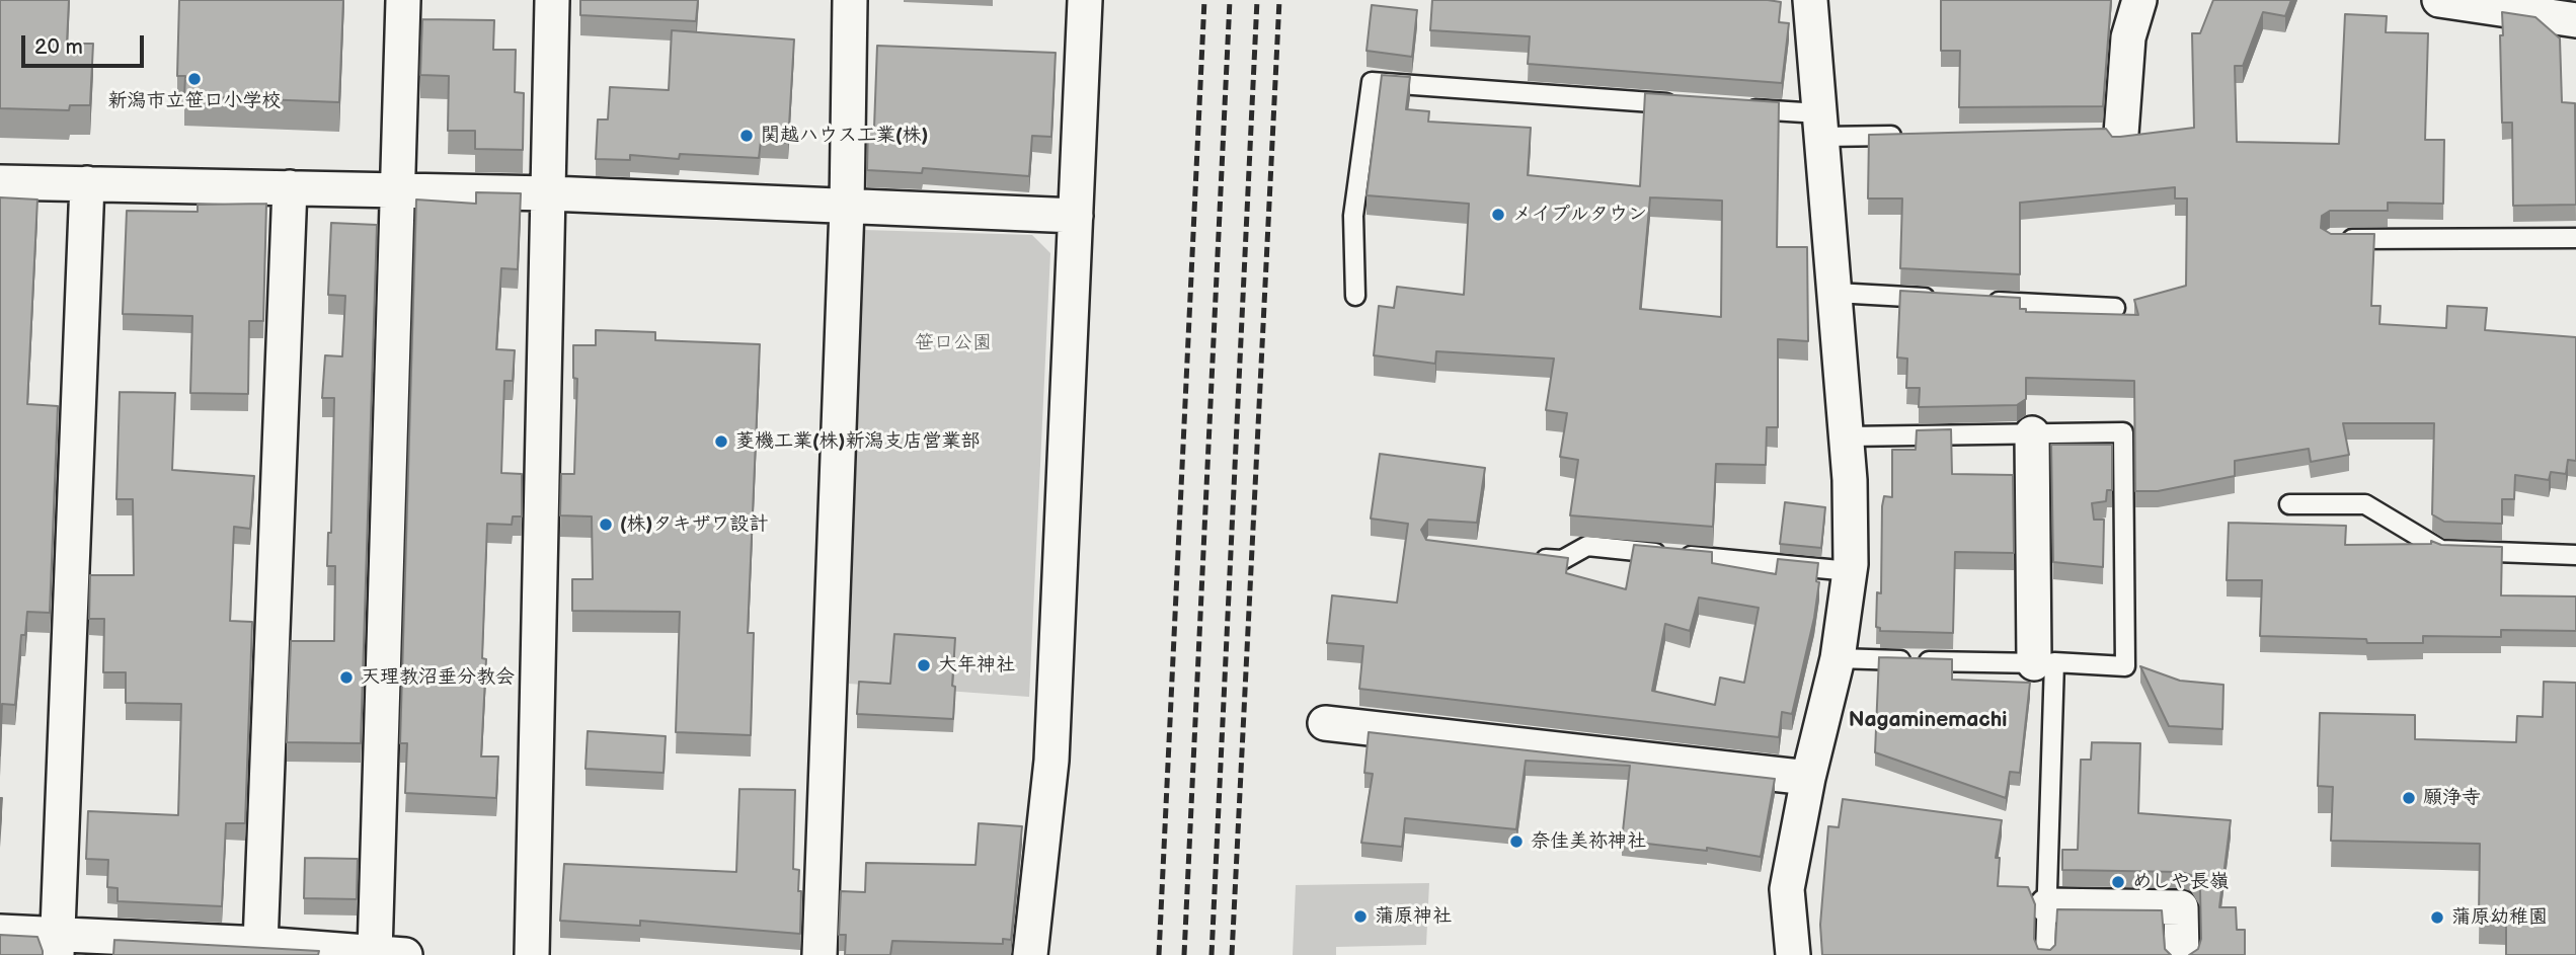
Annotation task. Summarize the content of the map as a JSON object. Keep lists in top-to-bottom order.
{
  "districts": ["Nagaminemachi"],
  "parks": ["笹口公園"],
  "places": [
    "新潟市立笹口小学校",
    "関越ハウス工業(株)",
    "メイプルタウン",
    "菱機工業(株)新潟支店営業部",
    "(株)タキザワ設計",
    "大年神社",
    "天理教沼垂分教会",
    "願浄寺",
    "奈佳美祢神社",
    "めしや長嶺",
    "蒲原神社",
    "蒲原幼稚園"
  ],
  "scale_bar": "20 m"
}
